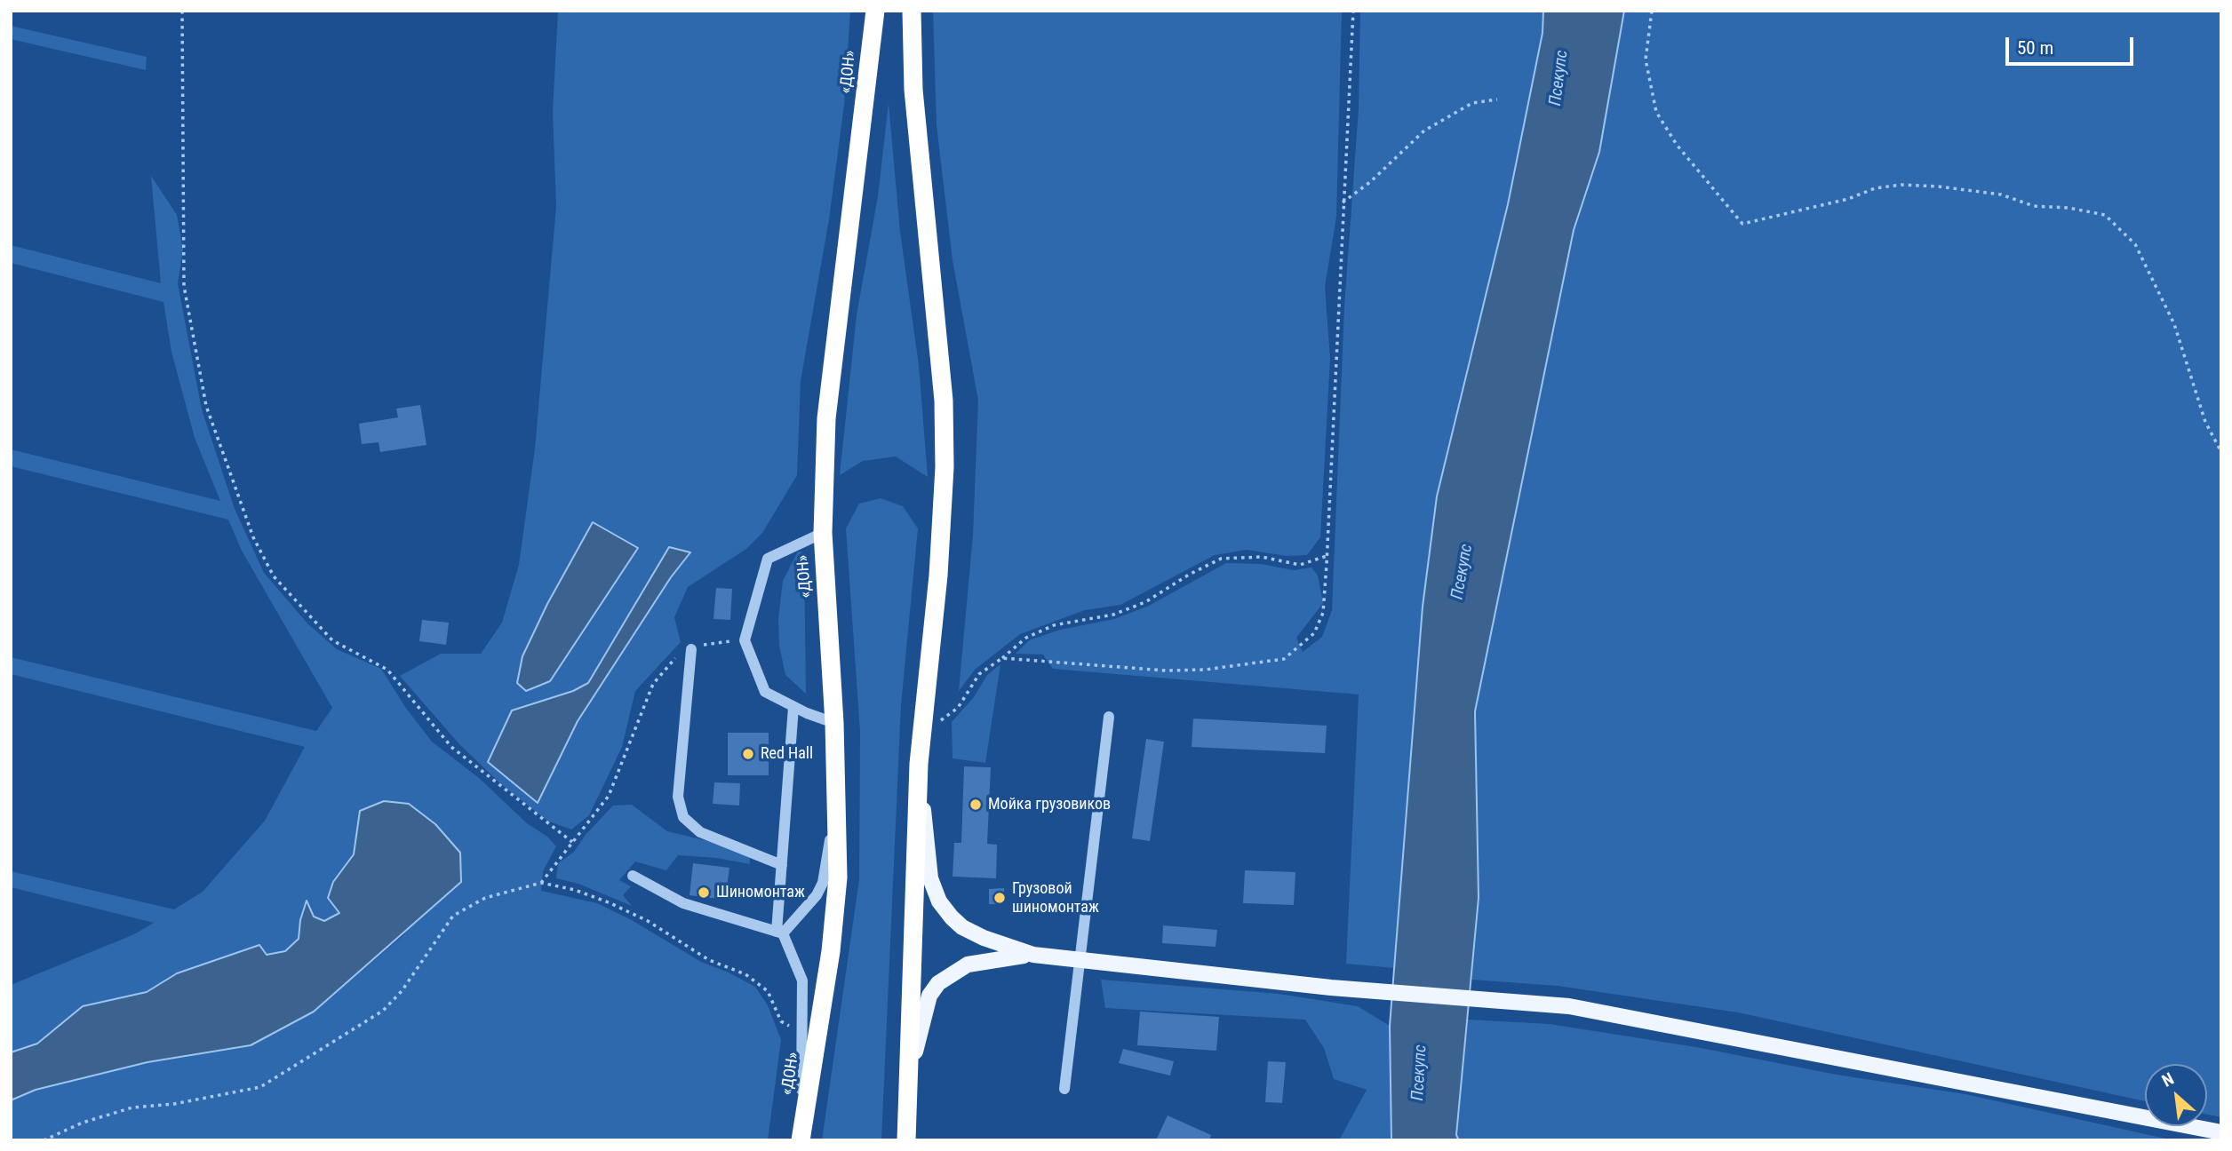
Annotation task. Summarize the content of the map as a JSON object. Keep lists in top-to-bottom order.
{
  "streets": {
    "highway": ["«ДОН»"]
  },
  "water": ["Псекупс"],
  "places": [
    "Red Hall",
    "Мойка грузовиков",
    "Шиномонтаж",
    "Грузовой шиномонтаж"
  ],
  "scale_bar": "50 m",
  "north": "top left"
}
